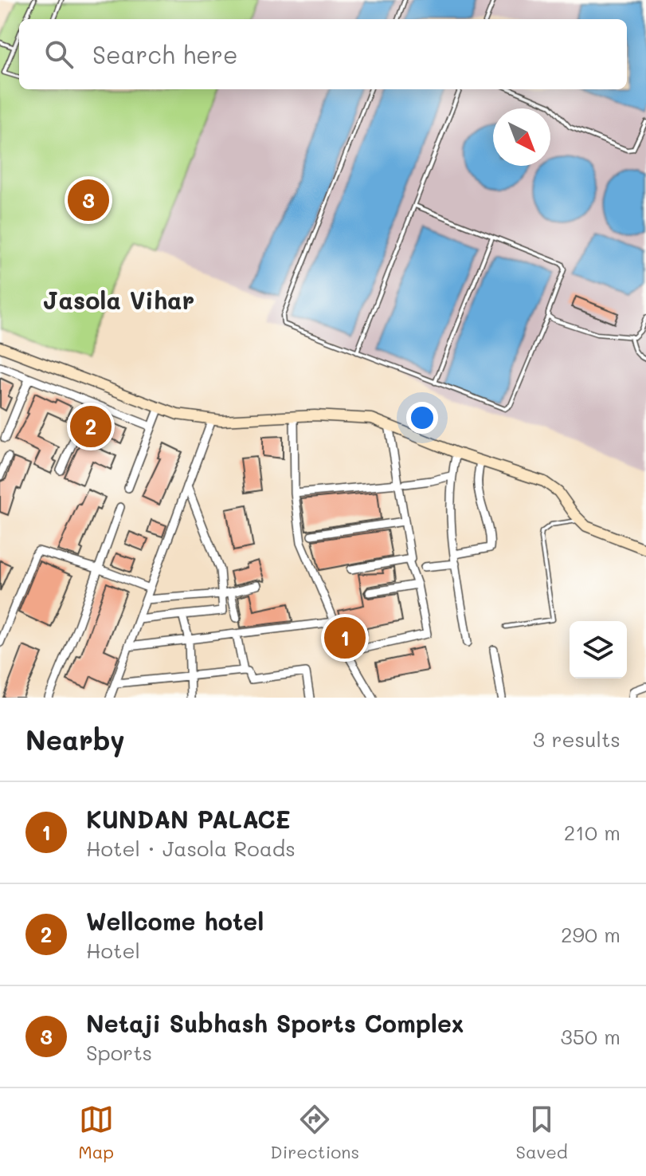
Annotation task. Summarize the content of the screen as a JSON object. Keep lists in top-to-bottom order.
{
  "districts": ["Jasola Vihar"],
  "north": "bottom right",
  "page": {
    "search": "Search here",
    "pins": ["3", "2", "1"],
    "heading": ["Nearby", "3 results"],
    "list": [
      {
        "mark": "1",
        "name": "KUNDAN PALACE",
        "note": "Hotel · Jasola Roads",
        "value": "210 m"
      },
      {
        "mark": "2",
        "name": "Wellcome hotel",
        "note": "Hotel",
        "value": "290 m"
      },
      {
        "mark": "3",
        "name": "Netaji Subhash Sports Complex",
        "note": "Sports",
        "value": "350 m"
      }
    ],
    "nav": ["Map", "Directions", "Saved"]
  }
}
